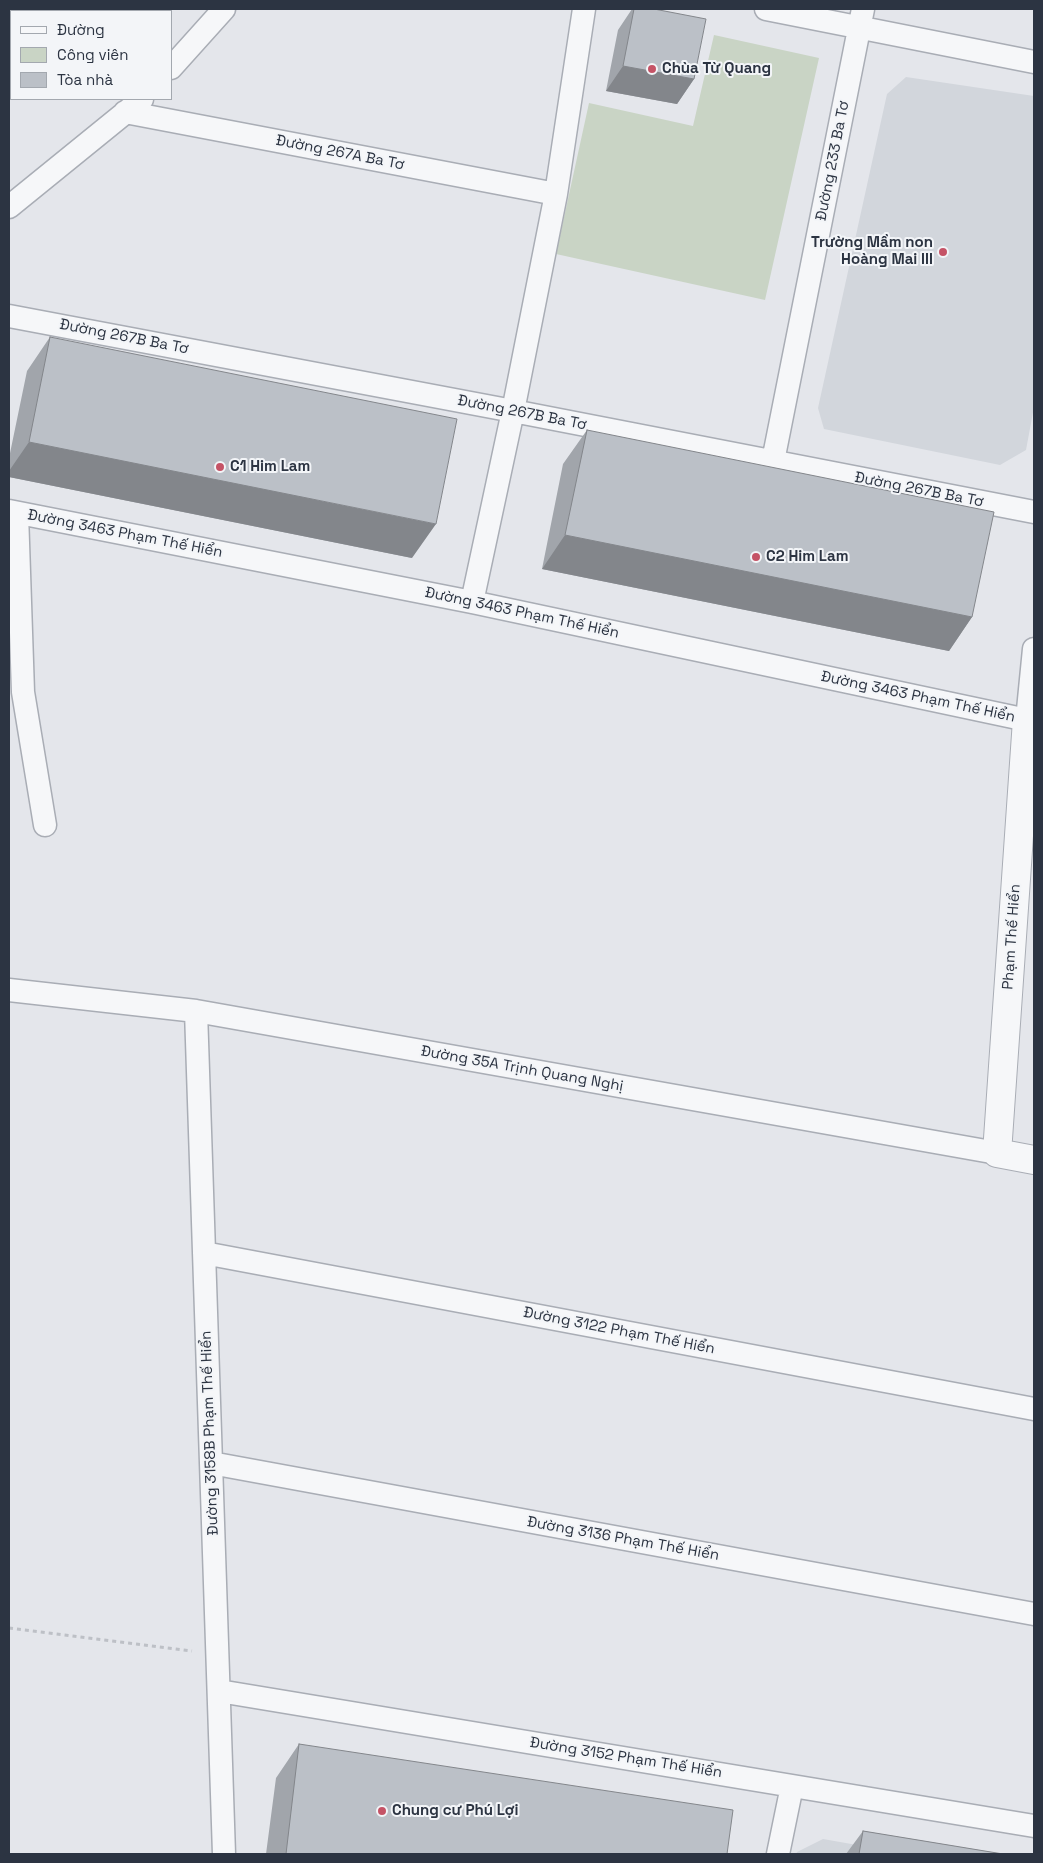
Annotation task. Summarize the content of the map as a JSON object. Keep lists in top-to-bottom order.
{
  "streets": {
    "street": [
      "Đường 267A Ba Tơ",
      "Đường 233 Ba Tơ",
      "Đường 267B Ba Tơ",
      "Đường 3463 Phạm Thế Hiển",
      "Phạm Thế Hiển",
      "Đường 35A Trịnh Quang Nghị",
      "Đường 3122 Phạm Thế Hiển",
      "Đường 3158B Phạm Thế Hiển",
      "Đường 3136 Phạm Thế Hiển",
      "Đường 3152 Phạm Thế Hiển"
    ]
  },
  "crossings": [
    ["Đường 233 Ba Tơ", "Đường 267B Ba Tơ"],
    ["Đường 3463 Phạm Thế Hiển", "Phạm Thế Hiển"],
    ["Phạm Thế Hiển", "Đường 35A Trịnh Quang Nghị"],
    ["Đường 35A Trịnh Quang Nghị", "Đường 3158B Phạm Thế Hiển"],
    ["Đường 3122 Phạm Thế Hiển", "Đường 3158B Phạm Thế Hiển"],
    ["Đường 3158B Phạm Thế Hiển", "Đường 3136 Phạm Thế Hiển"],
    ["Đường 3158B Phạm Thế Hiển", "Đường 3152 Phạm Thế Hiển"]
  ],
  "places": [
    "Chùa Từ Quang",
    "Trường Mầm non Hoàng Mai III",
    "C1 Him Lam",
    "C2 Him Lam",
    "Chung cư Phú Lợi"
  ],
  "legend": ["Đường", "Công viên", "Tòa nhà"]
}
